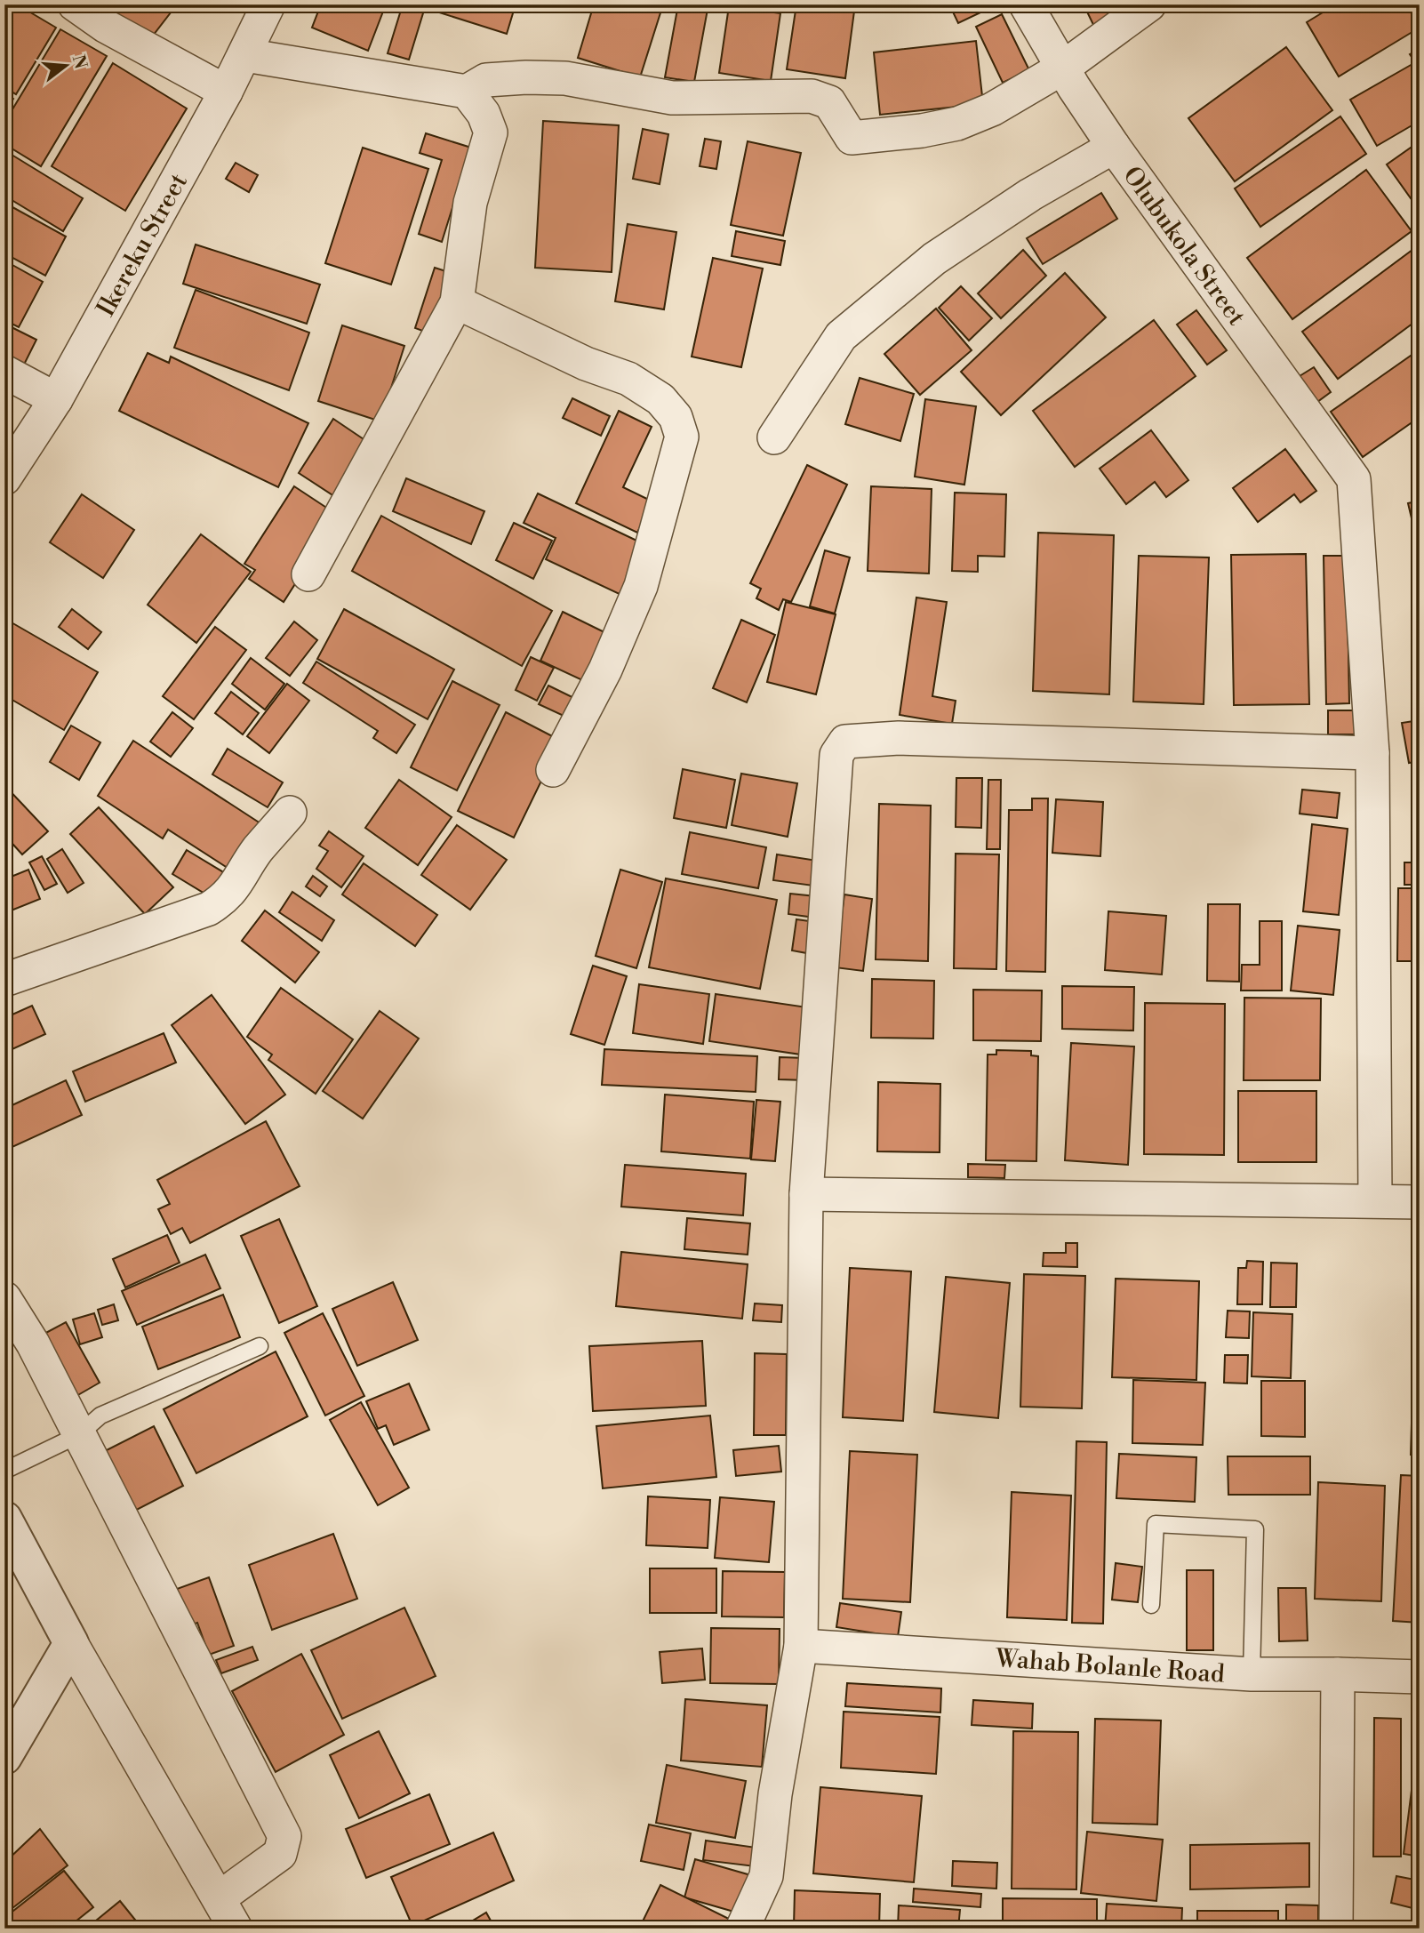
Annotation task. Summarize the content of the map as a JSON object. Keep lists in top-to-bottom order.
{
  "streets": {
    "street": ["Ikereku Street", "Olubukola Street", "Wahab Bolanle Road"]
  },
  "north": "right"
}
